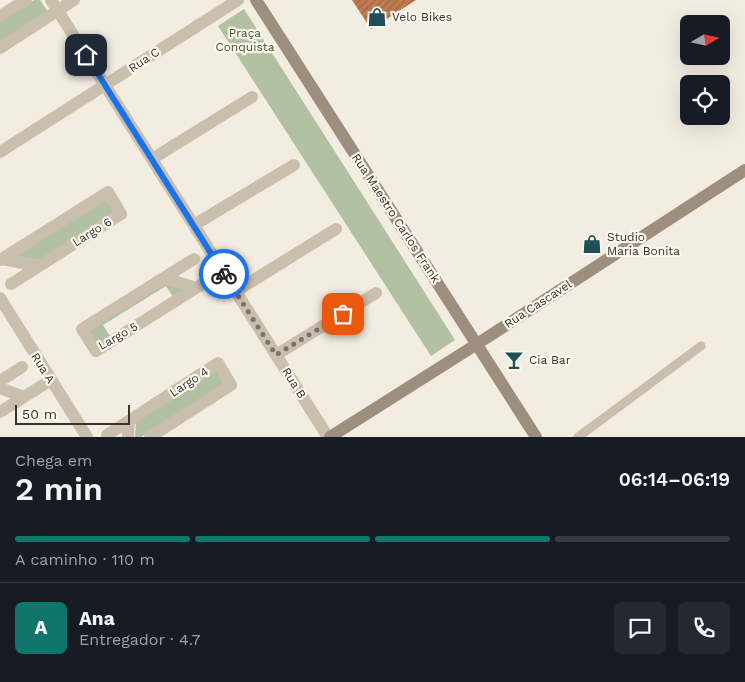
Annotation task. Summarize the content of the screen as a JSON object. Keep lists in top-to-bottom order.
{
  "streets": {
    "main road": ["Rua Maestro Carlos Frank", "Rua Cascavel"],
    "street": [
      "Rua C",
      "Largo 6",
      "Largo 5",
      "Rua A",
      "Largo 4",
      "Rua B"
    ]
  },
  "crossings": [
    ["Rua C", "Rua B"],
    ["Rua Maestro Carlos Frank", "Rua Cascavel"],
    ["Rua Cascavel", "Rua B"],
    ["Largo 5", "Rua B"]
  ],
  "parks": ["Praça Conquista"],
  "places": {
    "shop": ["Velo Bikes", "Studio Maria Bonita"],
    "bar": ["Cia Bar"]
  },
  "scale_bar": "50 m",
  "north": "right",
  "page": {
    "scale": "50 m",
    "heading": ["2 min", "Chega em", "06:14–06:19"],
    "panel": ["Ana", "Entregador · 4.7"],
    "bar": "A caminho · 110 m",
    "round": "A"
  }
}
